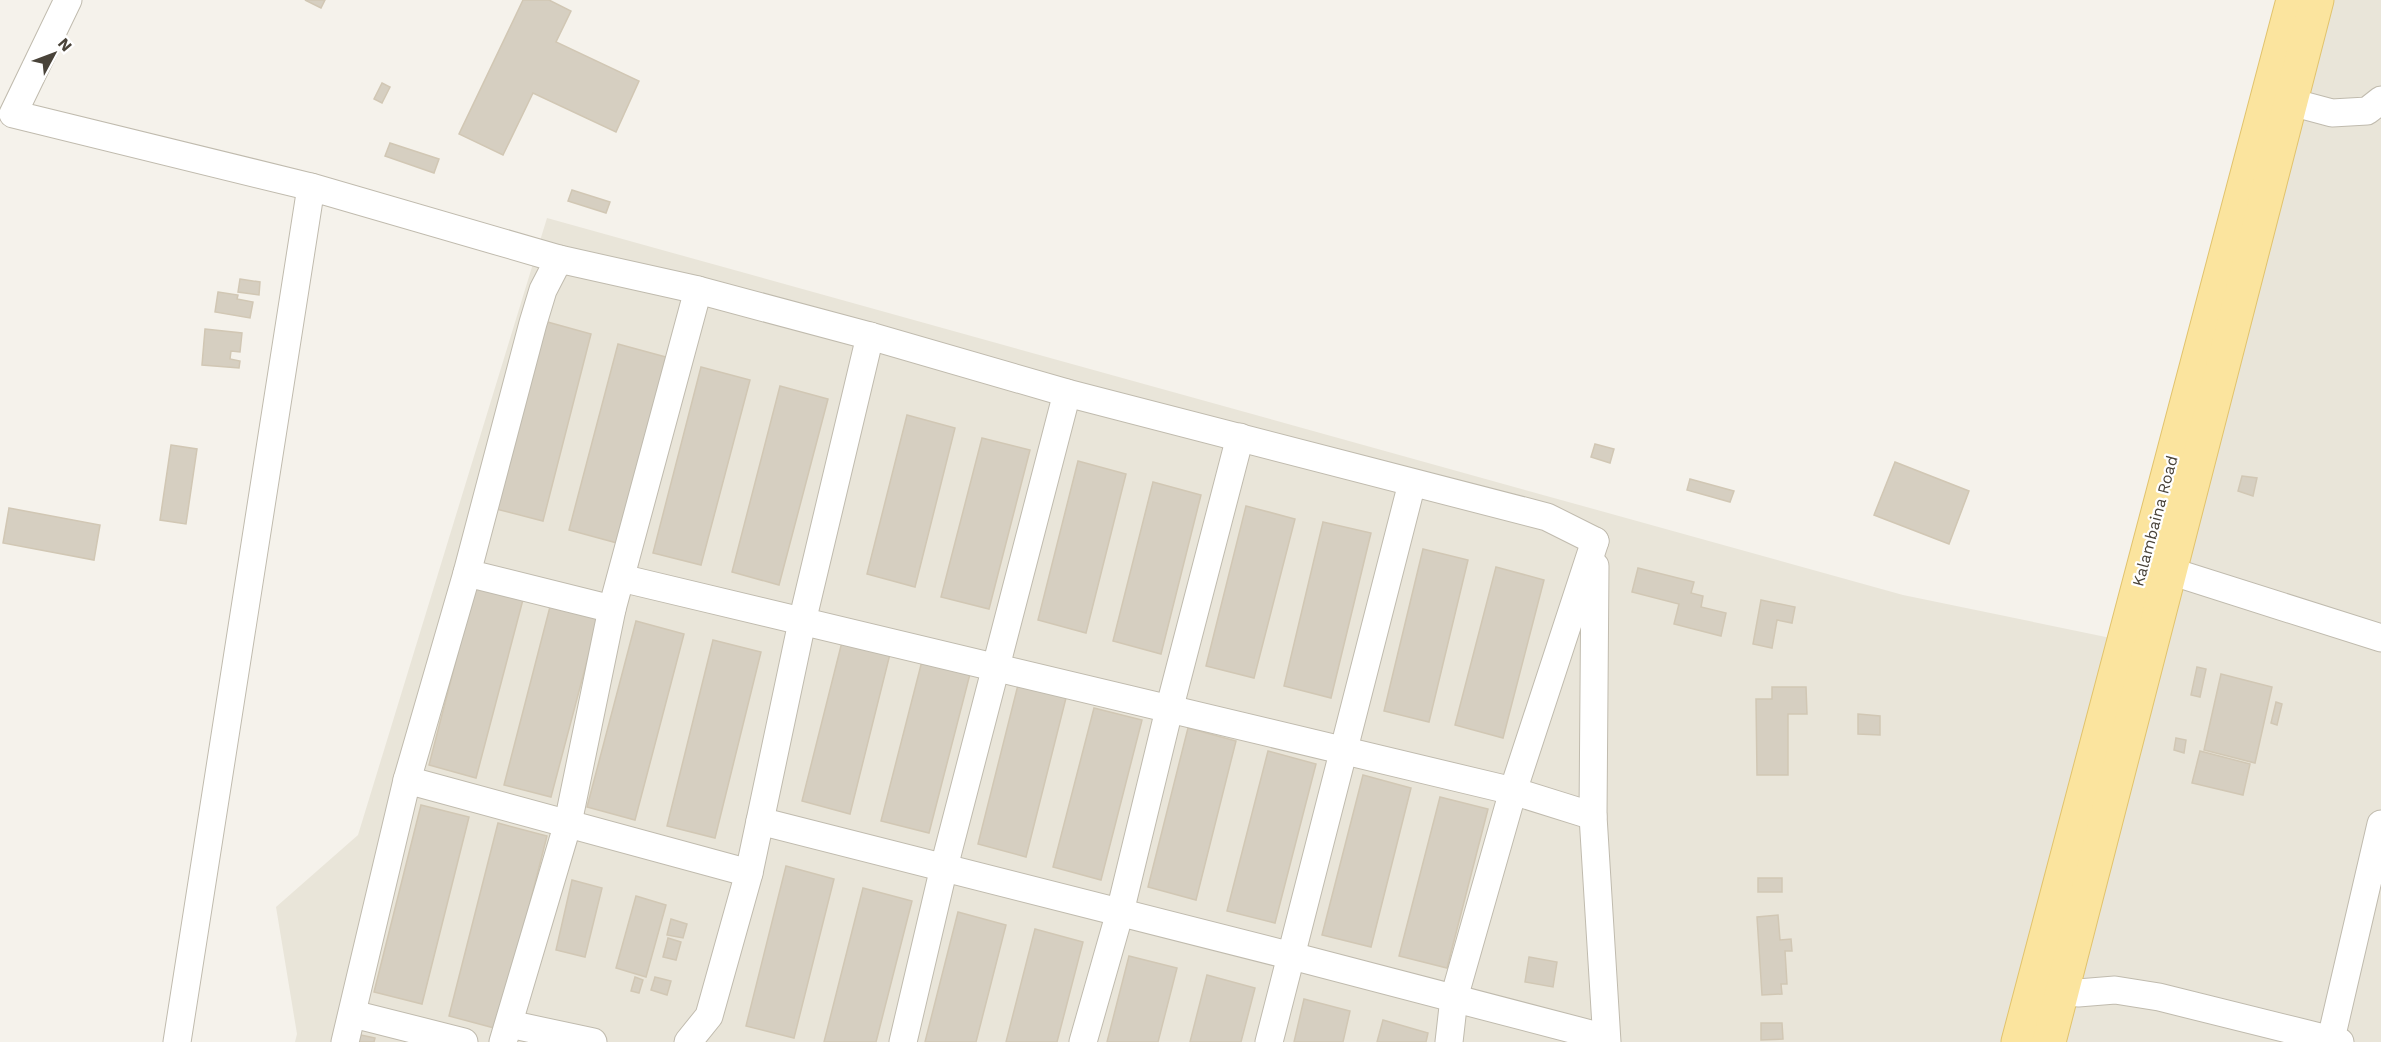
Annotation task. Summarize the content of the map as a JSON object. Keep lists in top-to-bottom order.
{
  "streets": {
    "main road": ["Kalambaina Road"]
  },
  "north": "top right"
}
